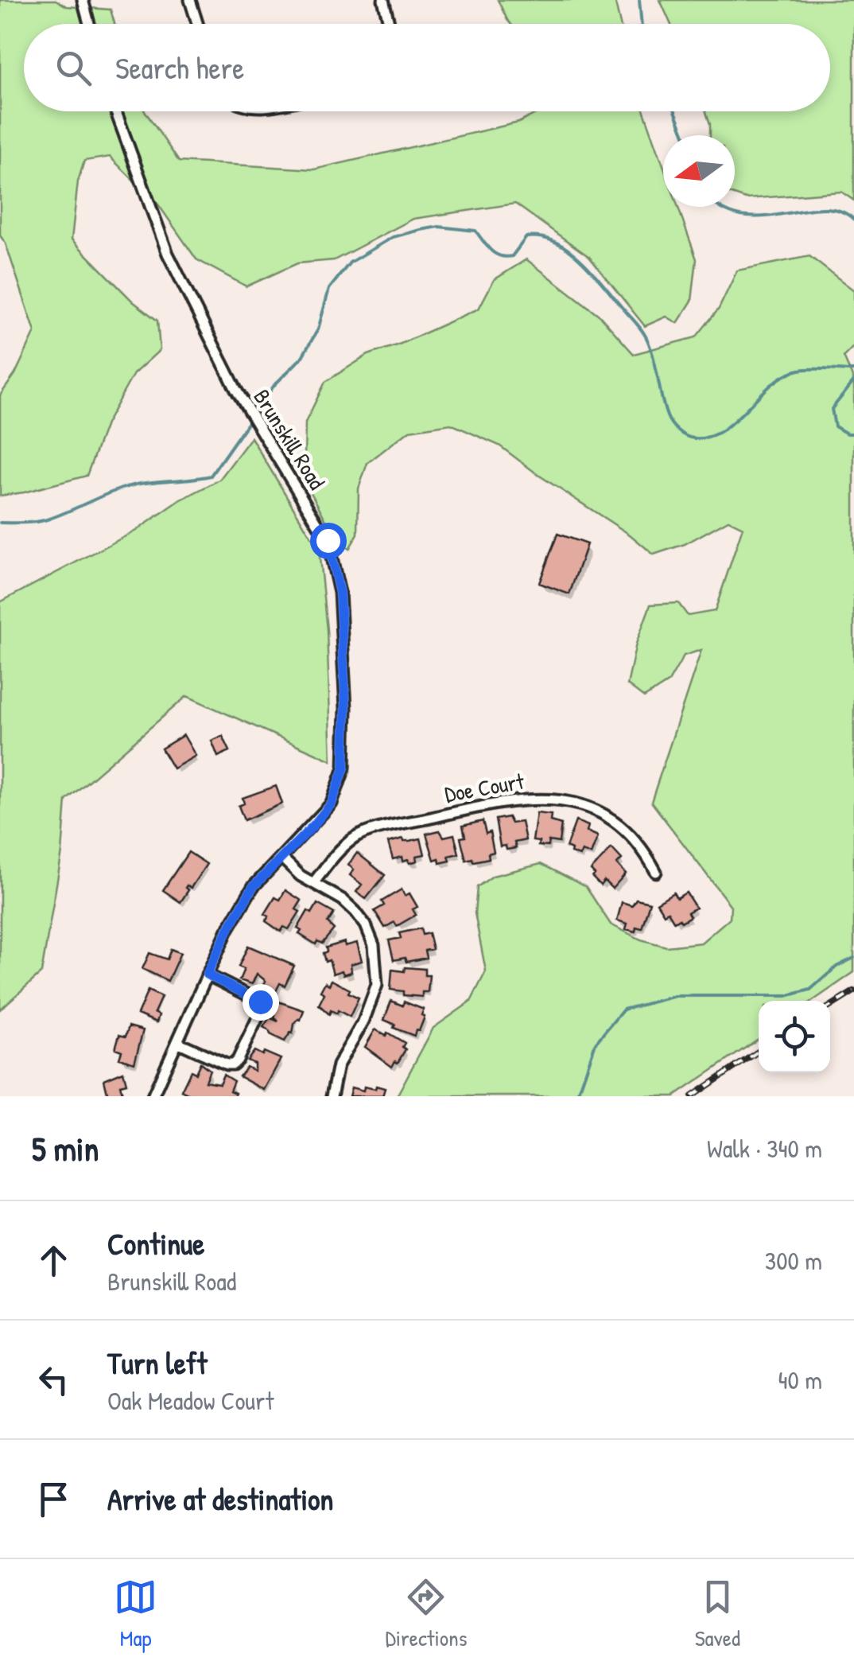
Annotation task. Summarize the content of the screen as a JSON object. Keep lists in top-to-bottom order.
{
  "streets": {
    "street": ["Brunskill Road", "Doe Court"]
  },
  "north": "left",
  "page": {
    "search": "Search here",
    "heading": ["5 min", "Walk · 340 m"],
    "list": [
      ["Continue", "Brunskill Road", "300 m"],
      ["Turn left", "Oak Meadow Court", "40 m"],
      "Arrive at destination"
    ],
    "nav": ["Map", "Directions", "Saved"]
  }
}
